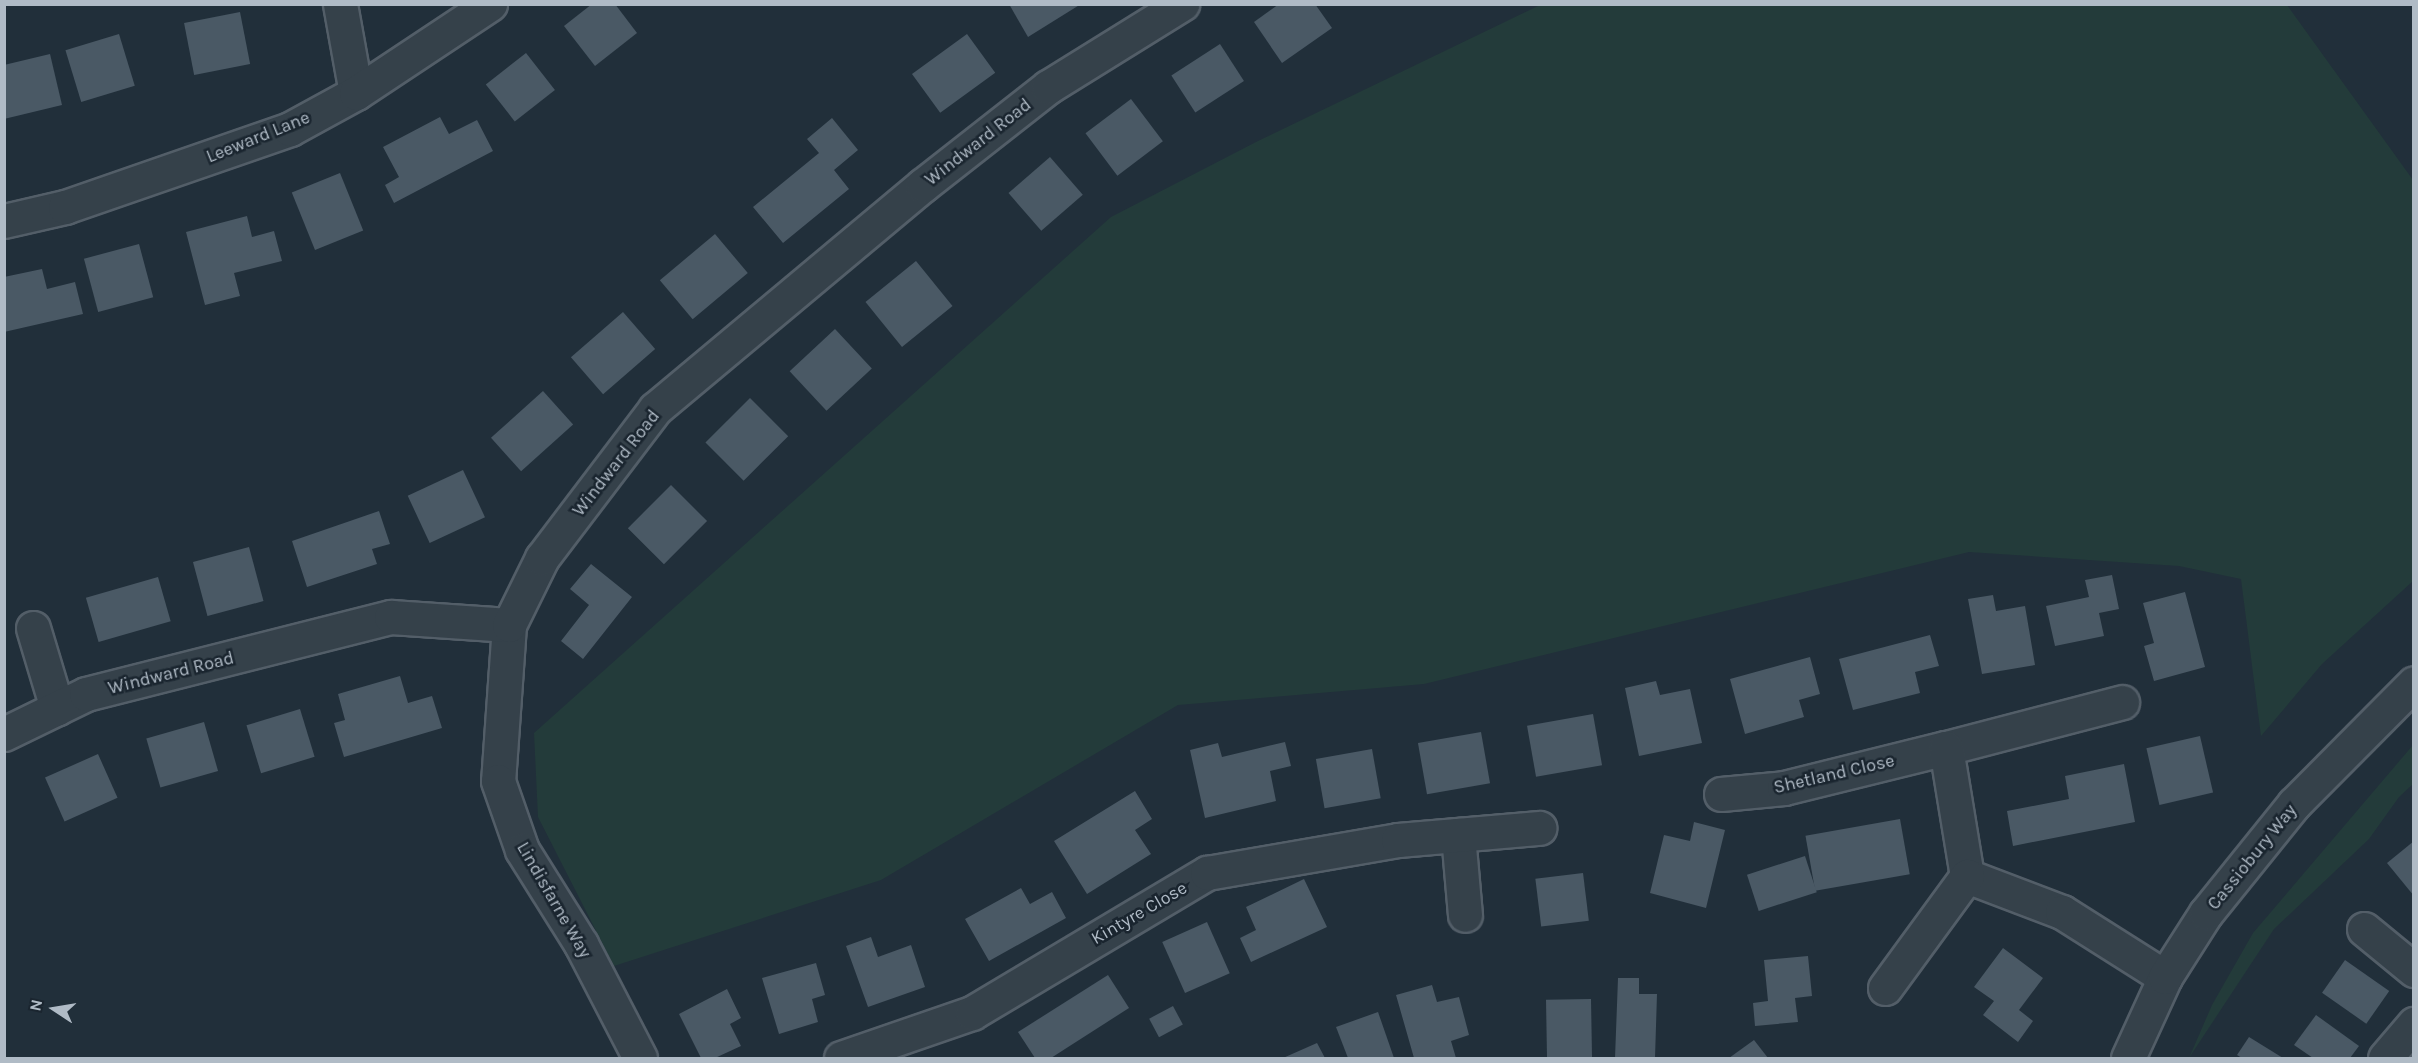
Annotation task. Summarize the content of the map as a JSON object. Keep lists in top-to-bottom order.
{
  "streets": {
    "street": [
      "Leeward Lane",
      "Windward Road",
      "Shetland Close",
      "Cassiobury Way",
      "Lindisfarne Way",
      "Kintyre Close"
    ]
  },
  "crossings": [
    ["Windward Road", "Lindisfarne Way"]
  ],
  "north": "left"
}
